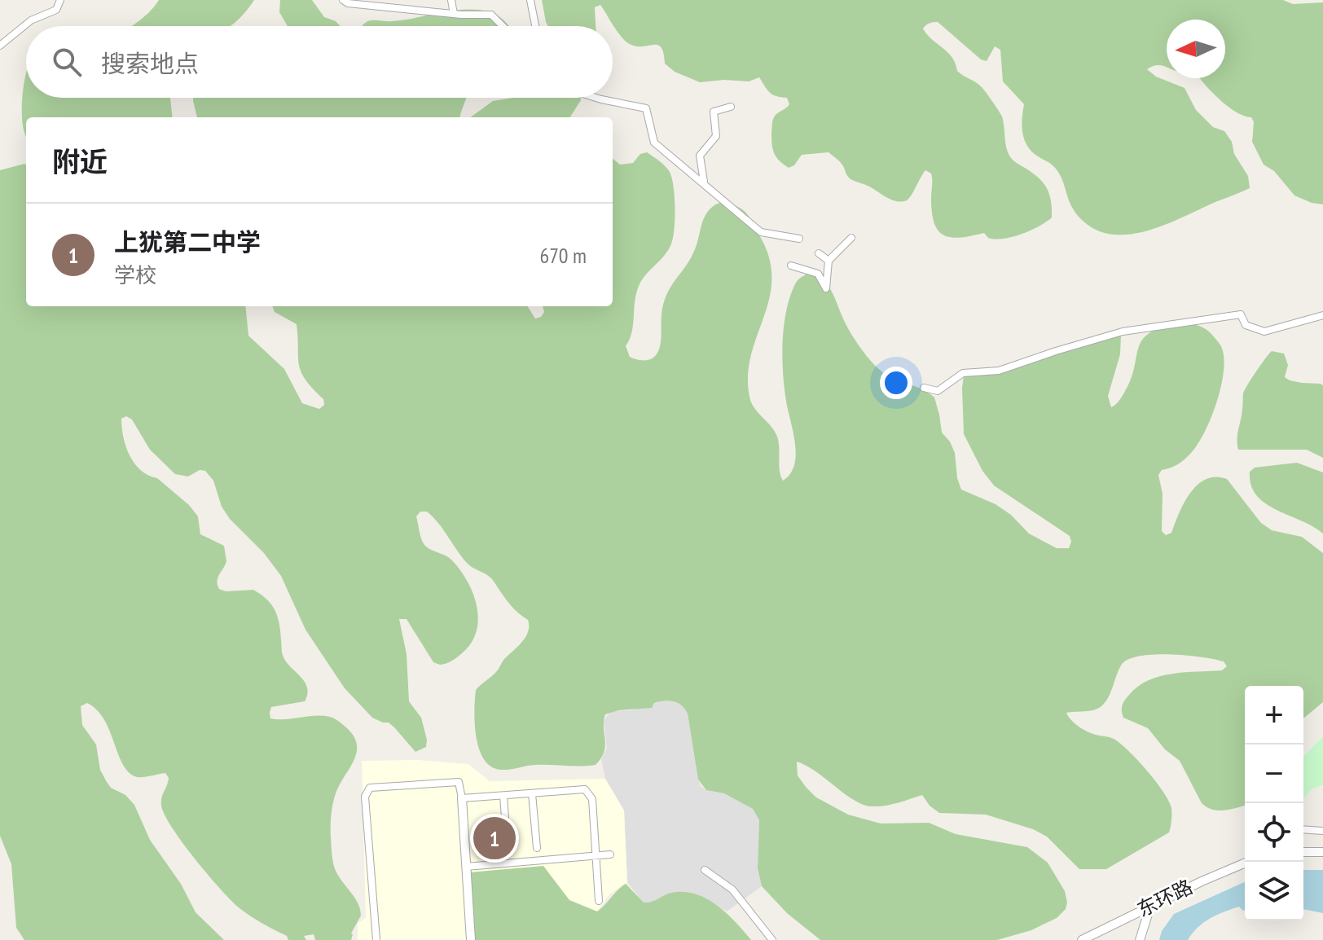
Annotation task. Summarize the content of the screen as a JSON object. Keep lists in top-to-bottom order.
{
  "streets": {
    "street": ["东环路"]
  },
  "north": "left",
  "page": {
    "search": "搜索地点",
    "heading": "附近",
    "list": [
      {
        "mark": "1",
        "name": "上犹第二中学",
        "note": "学校",
        "value": "670 m"
      }
    ],
    "map_buttons": ["+", "−"],
    "pins": "1"
  }
}
